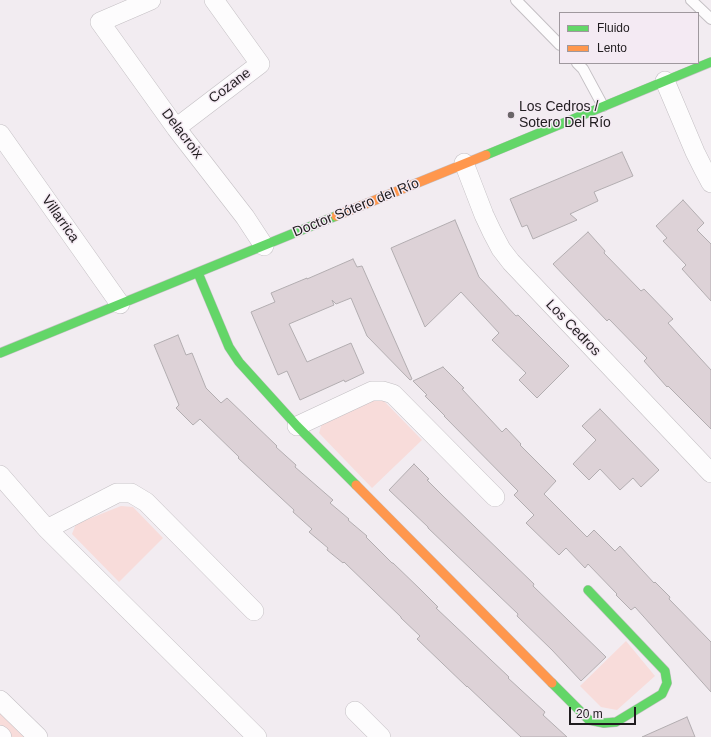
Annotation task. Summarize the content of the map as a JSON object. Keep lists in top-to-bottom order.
{
  "streets": {
    "street": [
      "Cozane",
      "Delacroix",
      "Doctor Sótero del Río",
      "Villarrica",
      "Los Cedros"
    ]
  },
  "crossings": [
    ["Cozane", "Delacroix"],
    ["Delacroix", "Doctor Sótero del Río"],
    ["Doctor Sótero del Río", "Villarrica"],
    ["Doctor Sótero del Río", "Los Cedros"]
  ],
  "places": ["Los Cedros / Sotero Del Río"],
  "legend": ["Fluido", "Lento"],
  "scale_bar": "20 m"
}
